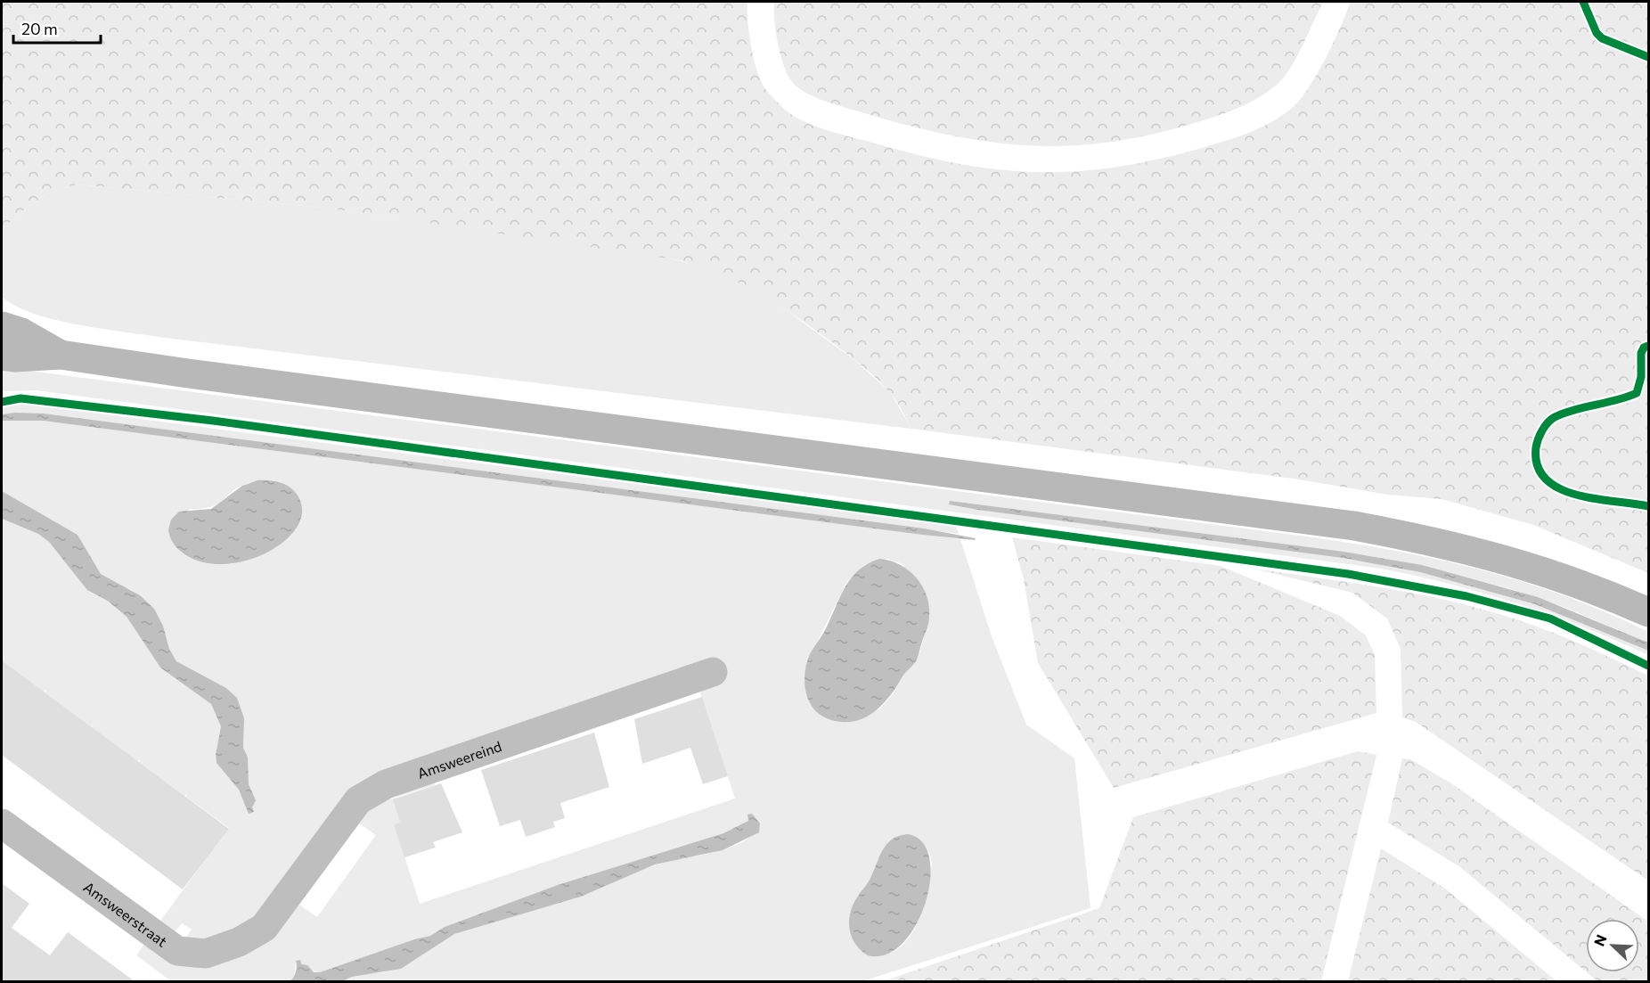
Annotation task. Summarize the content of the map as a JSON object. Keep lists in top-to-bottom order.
{
  "streets": {
    "street": ["Amsweereind", "Amsweerstraat"]
  },
  "crossings": [
    ["Amsweereind", "Amsweerstraat"]
  ],
  "scale_bar": "20 m",
  "north": "top left"
}
